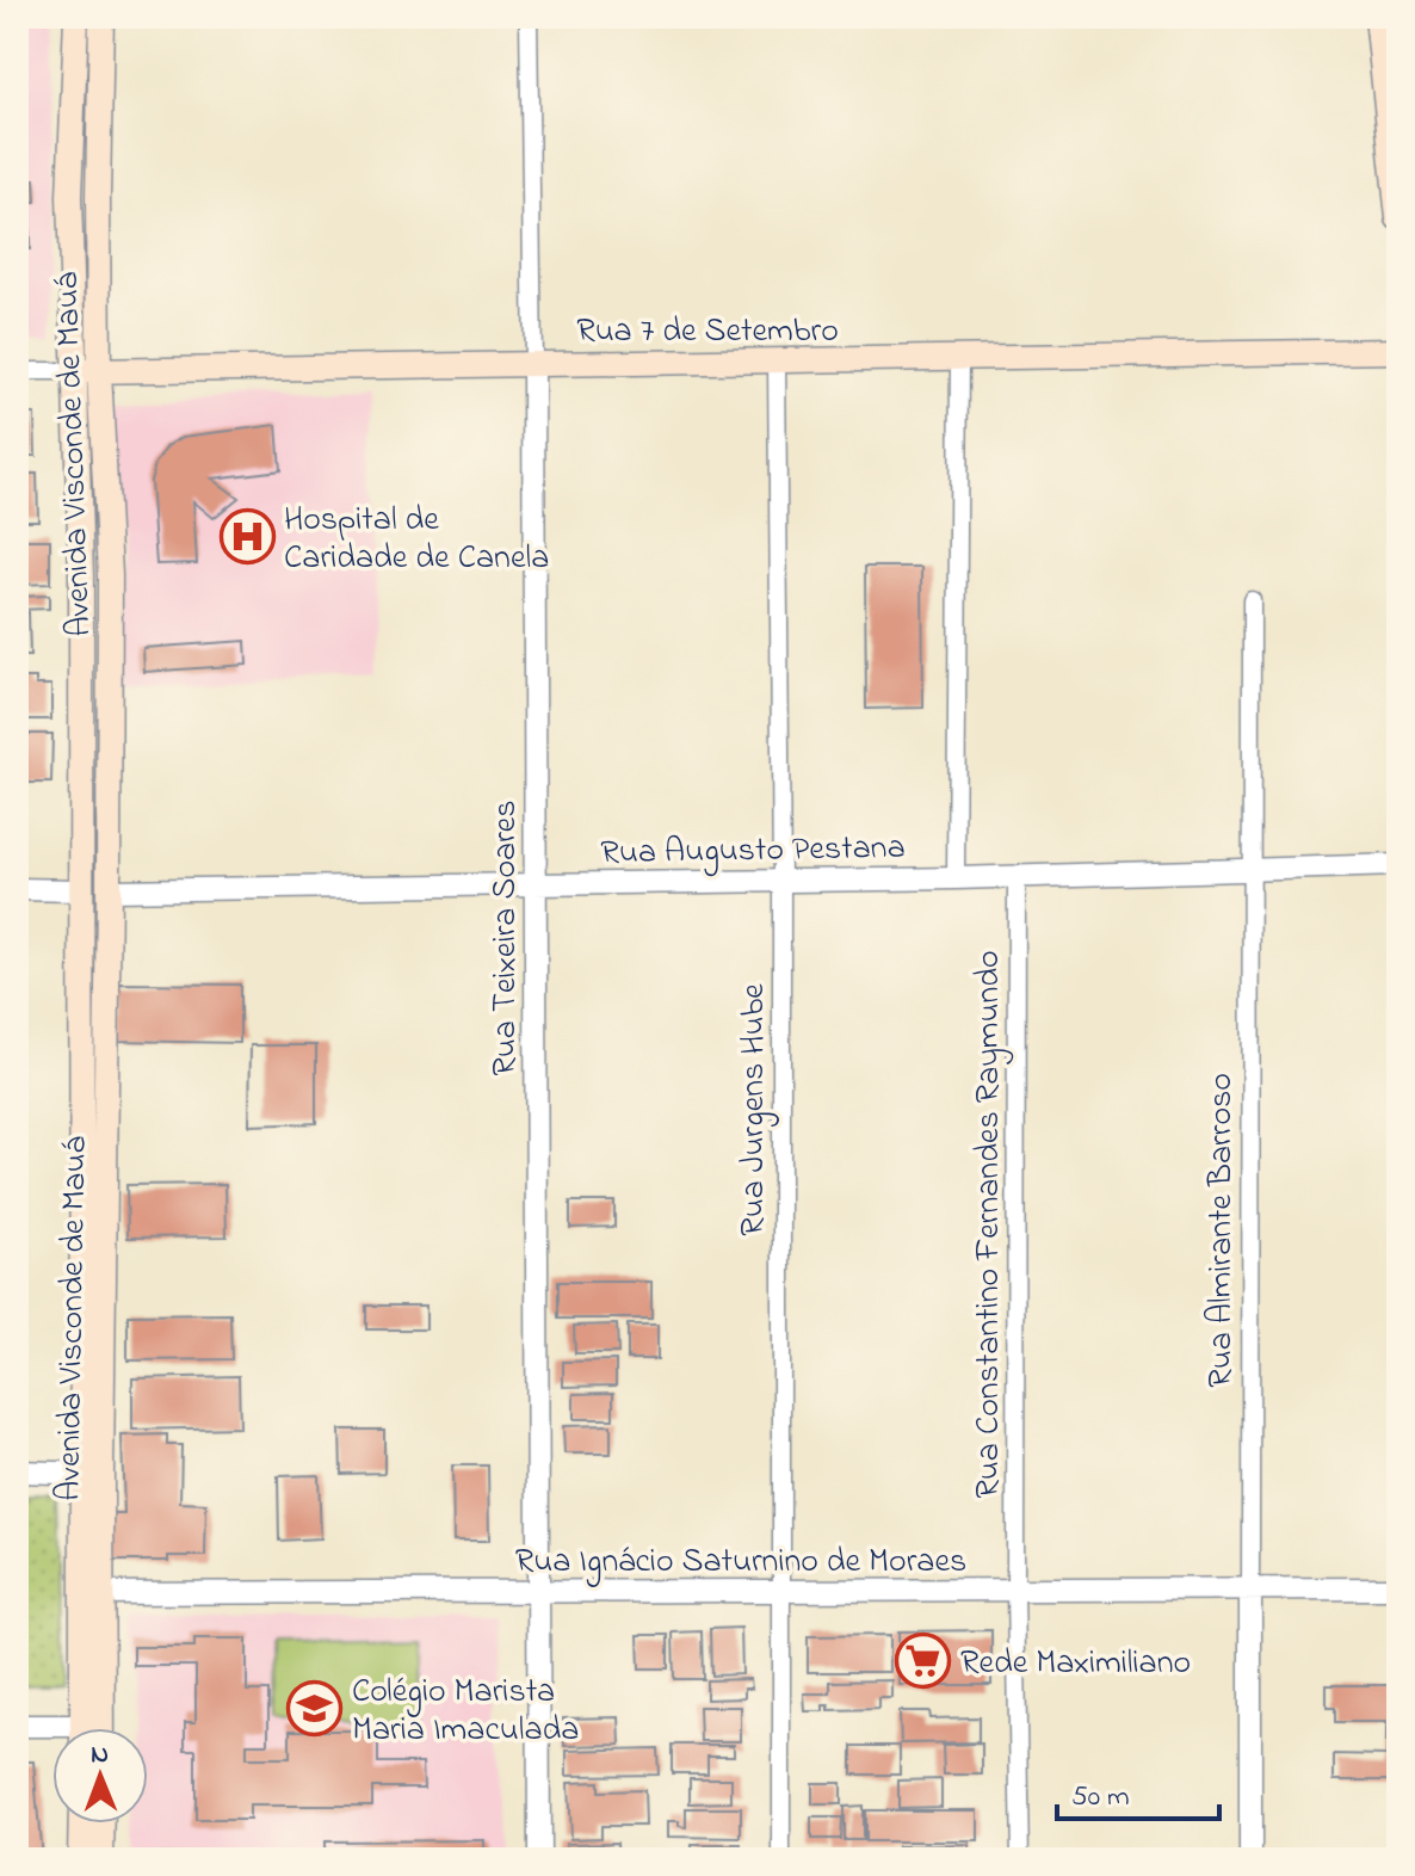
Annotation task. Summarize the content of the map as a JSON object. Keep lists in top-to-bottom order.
{
  "streets": {
    "main road": ["Rua 7 de Setembro", "Avenida Visconde de Mauá"],
    "street": [
      "Rua Augusto Pestana",
      "Rua Teixeira Soares",
      "Rua Jurgens Hube",
      "Rua Constantino Fernandes Raymundo",
      "Rua Almirante Barroso",
      "Rua Ignácio Saturnino de Moraes"
    ]
  },
  "crossings": [
    ["Rua 7 de Setembro", "Avenida Visconde de Mauá"],
    ["Rua 7 de Setembro", "Rua Teixeira Soares"],
    ["Rua 7 de Setembro", "Rua Jurgens Hube"],
    ["Avenida Visconde de Mauá", "Rua Augusto Pestana"],
    ["Avenida Visconde de Mauá", "Rua Ignácio Saturnino de Moraes"],
    ["Rua Augusto Pestana", "Rua Teixeira Soares"],
    ["Rua Augusto Pestana", "Rua Jurgens Hube"],
    ["Rua Augusto Pestana", "Rua Constantino Fernandes Raymundo"],
    ["Rua Augusto Pestana", "Rua Almirante Barroso"],
    ["Rua Teixeira Soares", "Rua Ignácio Saturnino de Moraes"],
    ["Rua Jurgens Hube", "Rua Ignácio Saturnino de Moraes"],
    ["Rua Constantino Fernandes Raymundo", "Rua Ignácio Saturnino de Moraes"],
    ["Rua Almirante Barroso", "Rua Ignácio Saturnino de Moraes"]
  ],
  "places": {
    "hospital": ["Hospital de Caridade de Canela"],
    "supermarket": ["Rede Maximiliano"],
    "school or university": ["Colégio Marista Maria Imaculada"]
  },
  "scale_bar": "50 m",
  "north": "top"
}
